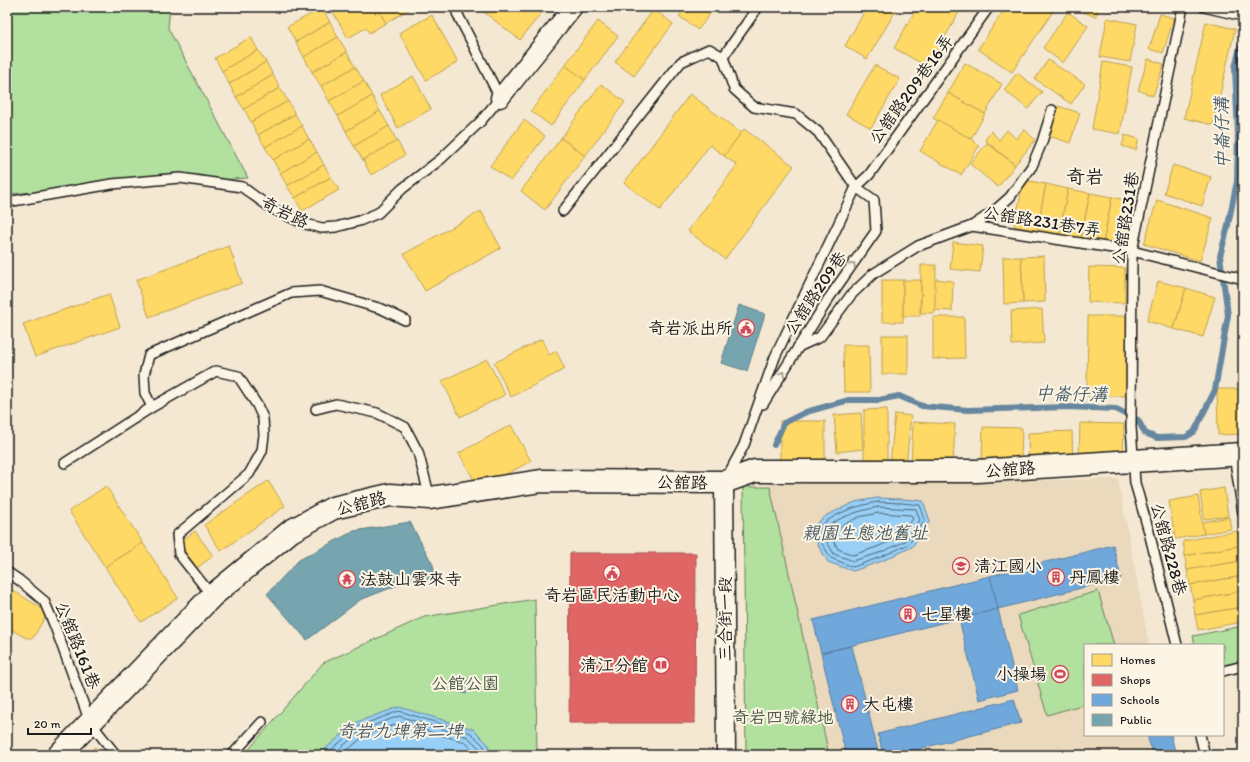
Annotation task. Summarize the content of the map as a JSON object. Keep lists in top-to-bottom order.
{
  "streets": {
    "street": ["奇岩路", "公舘路", "三合街一段"],
    "lane": [
      "公舘路209巷16弄",
      "公舘路231巷",
      "公舘路231巷7弄",
      "公舘路209巷",
      "公舘路228巷",
      "公舘路161巷"
    ]
  },
  "crossings": [
    ["公舘路209巷16弄", "公舘路209巷"],
    ["公舘路231巷", "公舘路231巷7弄"],
    ["公舘路231巷", "公舘路"],
    ["公舘路231巷", "公舘路228巷"],
    ["公舘路231巷7弄", "公舘路209巷"],
    ["公舘路209巷", "公舘路"],
    ["公舘路209巷", "三合街一段"],
    ["公舘路", "公舘路228巷"],
    ["公舘路", "三合街一段"],
    ["公舘路", "公舘路161巷"]
  ],
  "districts": ["奇岩"],
  "water": ["中崙仔溝", "親園生態池舊址", "奇岩九埤第二埤"],
  "parks": ["公館公園", "奇岩四號綠地"],
  "places": {
    "public building": ["奇岩派出所", "奇岩區民活動中心"],
    "school or university": ["清江國小"],
    "building": ["丹鳳樓", "七星樓", "大屯樓"],
    "temple": ["法鼓山雲來寺"],
    "library": ["清江分館"],
    "sports": ["小操場"]
  },
  "legend": [
    "Homes",
    "Shops",
    "Schools",
    "Public"
  ],
  "scale_bar": "20 m"
}
